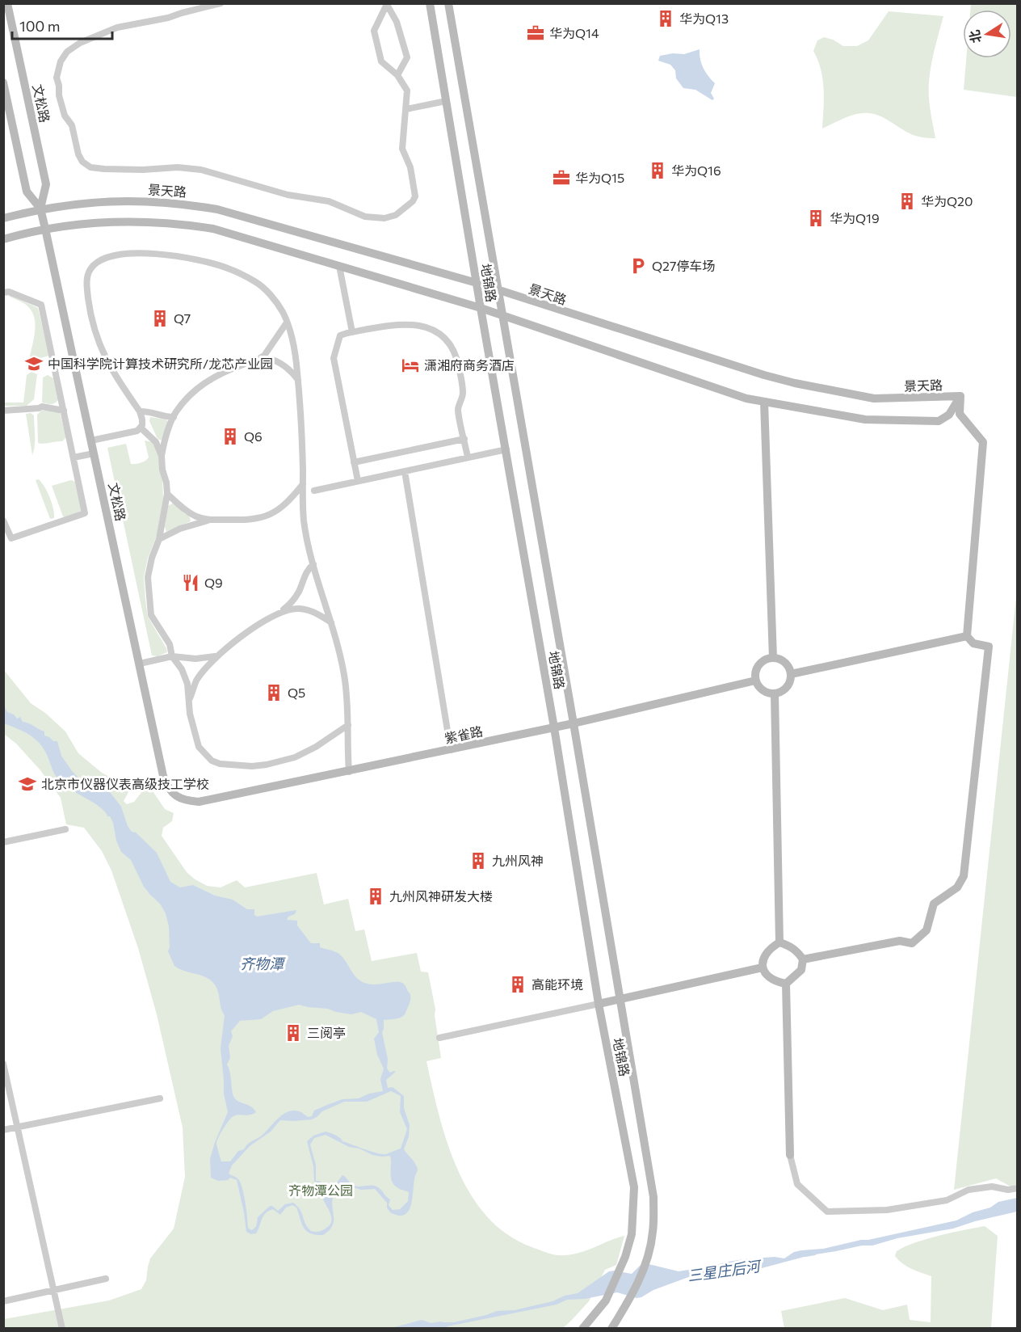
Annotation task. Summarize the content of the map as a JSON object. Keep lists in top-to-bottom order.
{
  "streets": {
    "street": [
      "文松路",
      "景天路",
      "地锦路",
      "紫雀路"
    ]
  },
  "crossings": [
    ["文松路", "景天路"],
    ["文松路", "紫雀路"],
    ["景天路", "地锦路"],
    ["地锦路", "紫雀路"]
  ],
  "water": ["齐物潭", "三星庄后河"],
  "parks": ["齐物潭公园"],
  "places": {
    "building": [
      "华为Q13",
      "华为Q16",
      "华为Q20",
      "华为Q19",
      "Q7",
      "Q6",
      "Q5",
      "九州风神",
      "九州风神研发大楼",
      "高能环境",
      "三阅亭"
    ],
    "office": ["华为Q14", "华为Q15"],
    "parking": ["Q27停车场"],
    "school or university": ["中国科学院计算技术研究所/龙芯产业园", "北京市仪器仪表高级技工学校"],
    "hotel": ["潇湘府商务酒店"],
    "restaurant": ["Q9"]
  },
  "scale_bar": "100 m",
  "north": "left"
}
